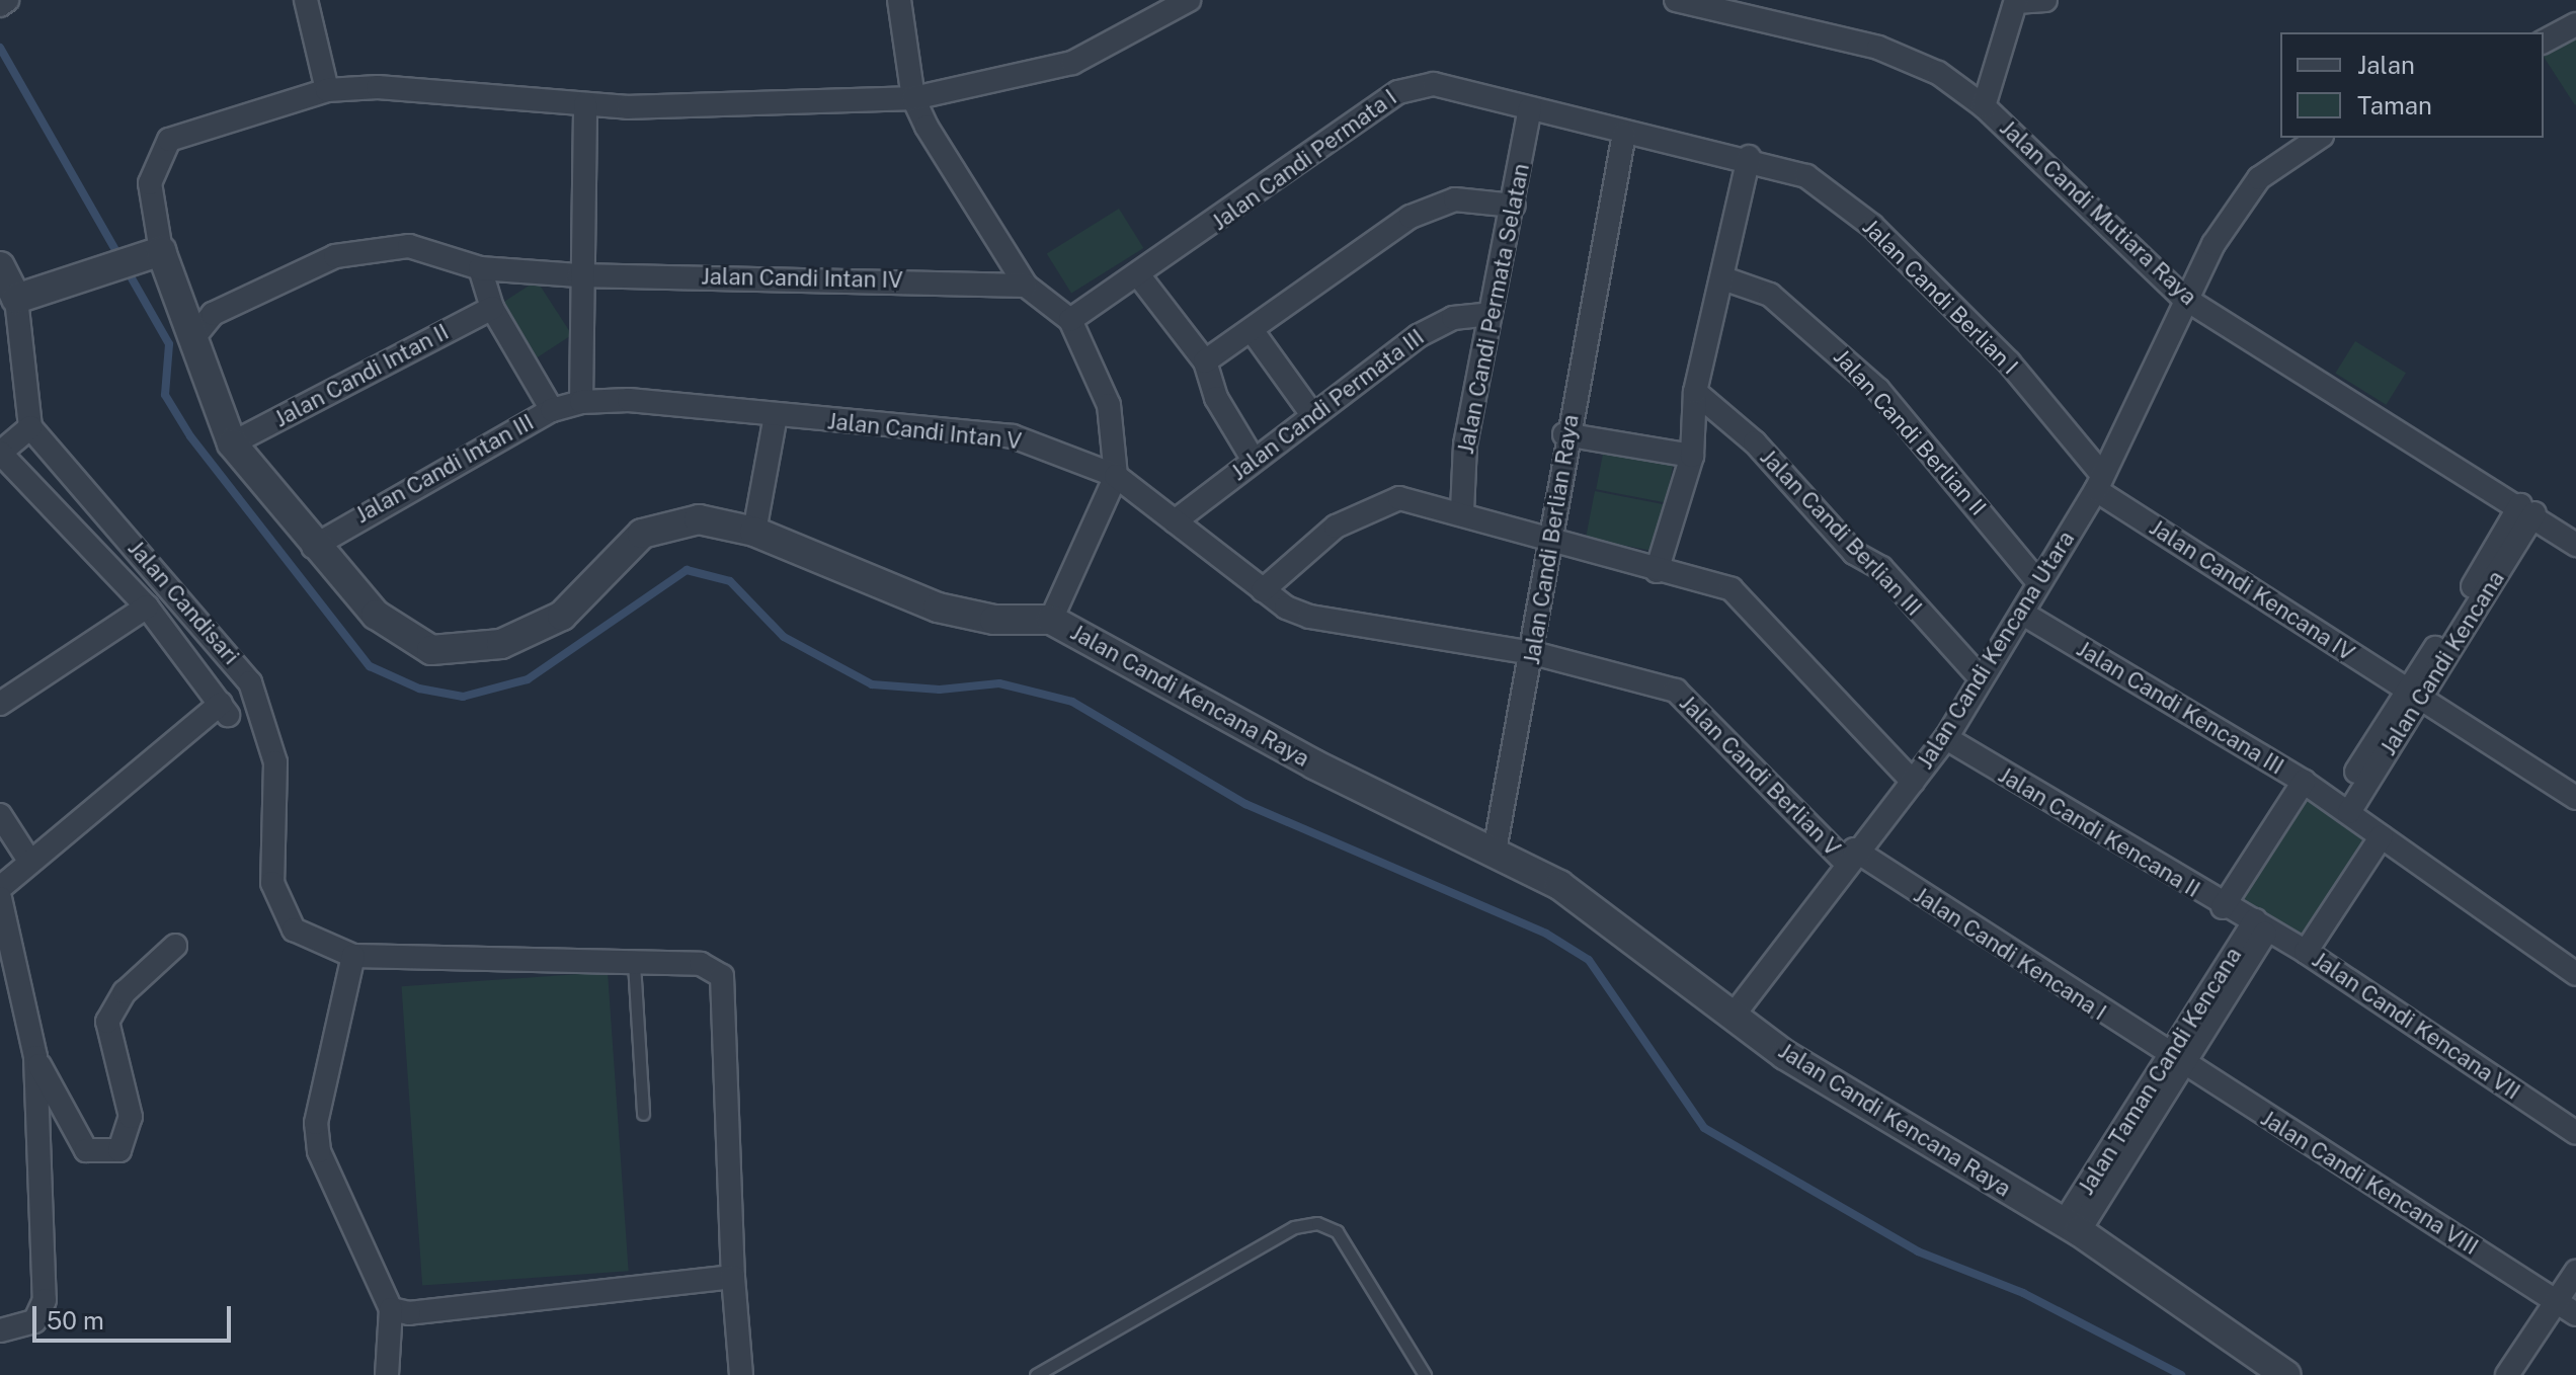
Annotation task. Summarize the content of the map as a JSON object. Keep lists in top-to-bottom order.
{
  "streets": {
    "street": [
      "Jalan Candi Permata I",
      "Jalan Candi Mutiara Raya",
      "Jalan Candi Intan IV",
      "Jalan Candi Berlian I",
      "Jalan Candi Permata Selatan",
      "Jalan Candi Intan II",
      "Jalan Candi Permata III",
      "Jalan Candi Intan V",
      "Jalan Candi Berlian II",
      "Jalan Candi Intan III",
      "Jalan Candi Berlian III",
      "Jalan Candi Berlian Raya",
      "Jalan Candi Kencana IV",
      "Jalan Candisari",
      "Jalan Candi Kencana Utara",
      "Jalan Candi Kencana",
      "Jalan Candi Kencana Raya",
      "Jalan Candi Kencana III",
      "Jalan Candi Berlian V",
      "Jalan Candi Kencana II",
      "Jalan Candi Kencana I",
      "Jalan Candi Kencana VII",
      "Jalan Taman Candi Kencana",
      "Jalan Candi Kencana VIII"
    ]
  },
  "crossings": [
    ["Jalan Candi Permata I", "Jalan Candi Berlian I"],
    ["Jalan Candi Permata I", "Jalan Candi Permata Selatan"],
    ["Jalan Candi Permata I", "Jalan Candi Berlian Raya"],
    ["Jalan Candi Mutiara Raya", "Jalan Candi Kencana Utara"],
    ["Jalan Candi Mutiara Raya", "Jalan Candi Kencana"],
    ["Jalan Candi Intan IV", "Jalan Candi Kencana Raya"],
    ["Jalan Candi Berlian I", "Jalan Candi Kencana IV"],
    ["Jalan Candi Berlian I", "Jalan Candi Kencana Utara"],
    ["Jalan Candi Permata Selatan", "Jalan Candi Permata III"],
    ["Jalan Candi Intan II", "Jalan Candi Kencana Raya"],
    ["Jalan Candi Permata III", "Jalan Candi Intan V"],
    ["Jalan Candi Intan V", "Jalan Candi Intan III"],
    ["Jalan Candi Intan V", "Jalan Candi Berlian V"],
    ["Jalan Candi Berlian II", "Jalan Candi Kencana Utara"],
    ["Jalan Candi Intan III", "Jalan Candi Kencana Raya"],
    ["Jalan Candi Berlian III", "Jalan Candi Kencana Utara"],
    ["Jalan Candi Berlian Raya", "Jalan Candi Kencana Raya"],
    ["Jalan Candi Berlian Raya", "Jalan Candi Berlian V"],
    ["Jalan Candi Kencana IV", "Jalan Candi Kencana Utara"],
    ["Jalan Candi Kencana IV", "Jalan Candi Kencana"],
    ["Jalan Candi Kencana Utara", "Jalan Candi Kencana Raya"],
    ["Jalan Candi Kencana Utara", "Jalan Candi Kencana III"],
    ["Jalan Candi Kencana Utara", "Jalan Candi Berlian V"],
    ["Jalan Candi Kencana Utara", "Jalan Candi Kencana II"],
    ["Jalan Candi Kencana Utara", "Jalan Candi Kencana I"],
    ["Jalan Candi Kencana", "Jalan Candi Kencana III"],
    ["Jalan Candi Kencana Raya", "Jalan Taman Candi Kencana"],
    ["Jalan Candi Berlian V", "Jalan Candi Kencana I"],
    ["Jalan Candi Kencana II", "Jalan Candi Kencana VII"],
    ["Jalan Candi Kencana II", "Jalan Taman Candi Kencana"],
    ["Jalan Candi Kencana I", "Jalan Taman Candi Kencana"],
    ["Jalan Candi Kencana I", "Jalan Candi Kencana VIII"],
    ["Jalan Candi Kencana VII", "Jalan Taman Candi Kencana"],
    ["Jalan Taman Candi Kencana", "Jalan Candi Kencana VIII"]
  ],
  "legend": ["Jalan", "Taman"],
  "scale_bar": "50 m"
}
